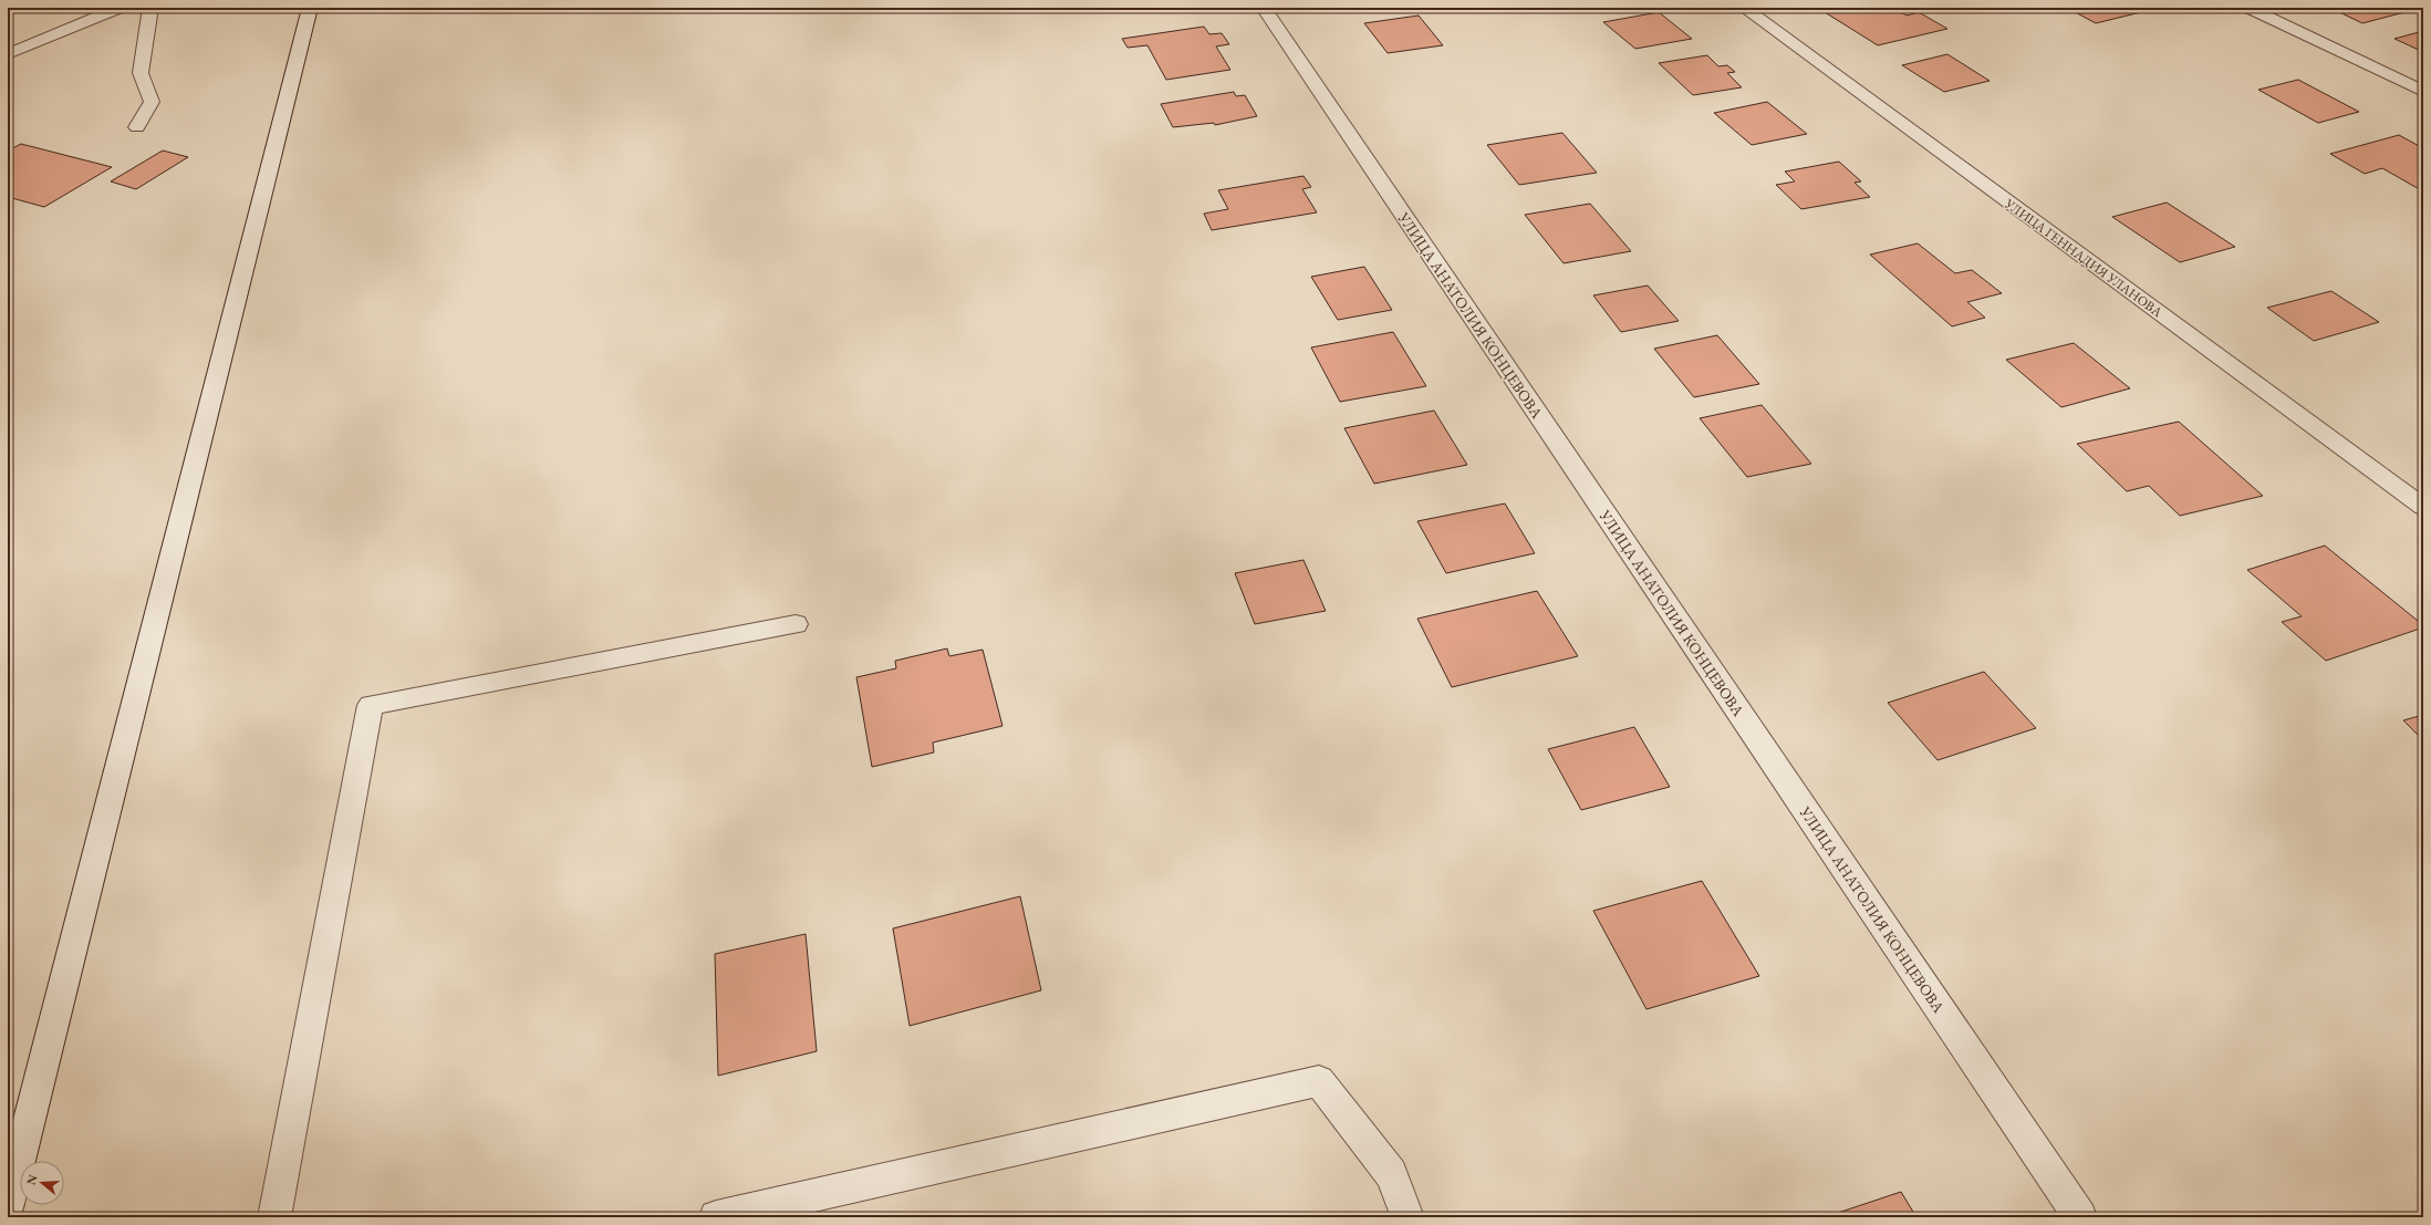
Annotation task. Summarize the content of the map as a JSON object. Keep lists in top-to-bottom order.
{
  "streets": {
    "street": ["УЛИЦА ГЕННАДИЯ УЛАНОВА", "УЛИЦА АНАТОЛИЯ КОНЦЕВОВА"]
  },
  "north": "left"
}
